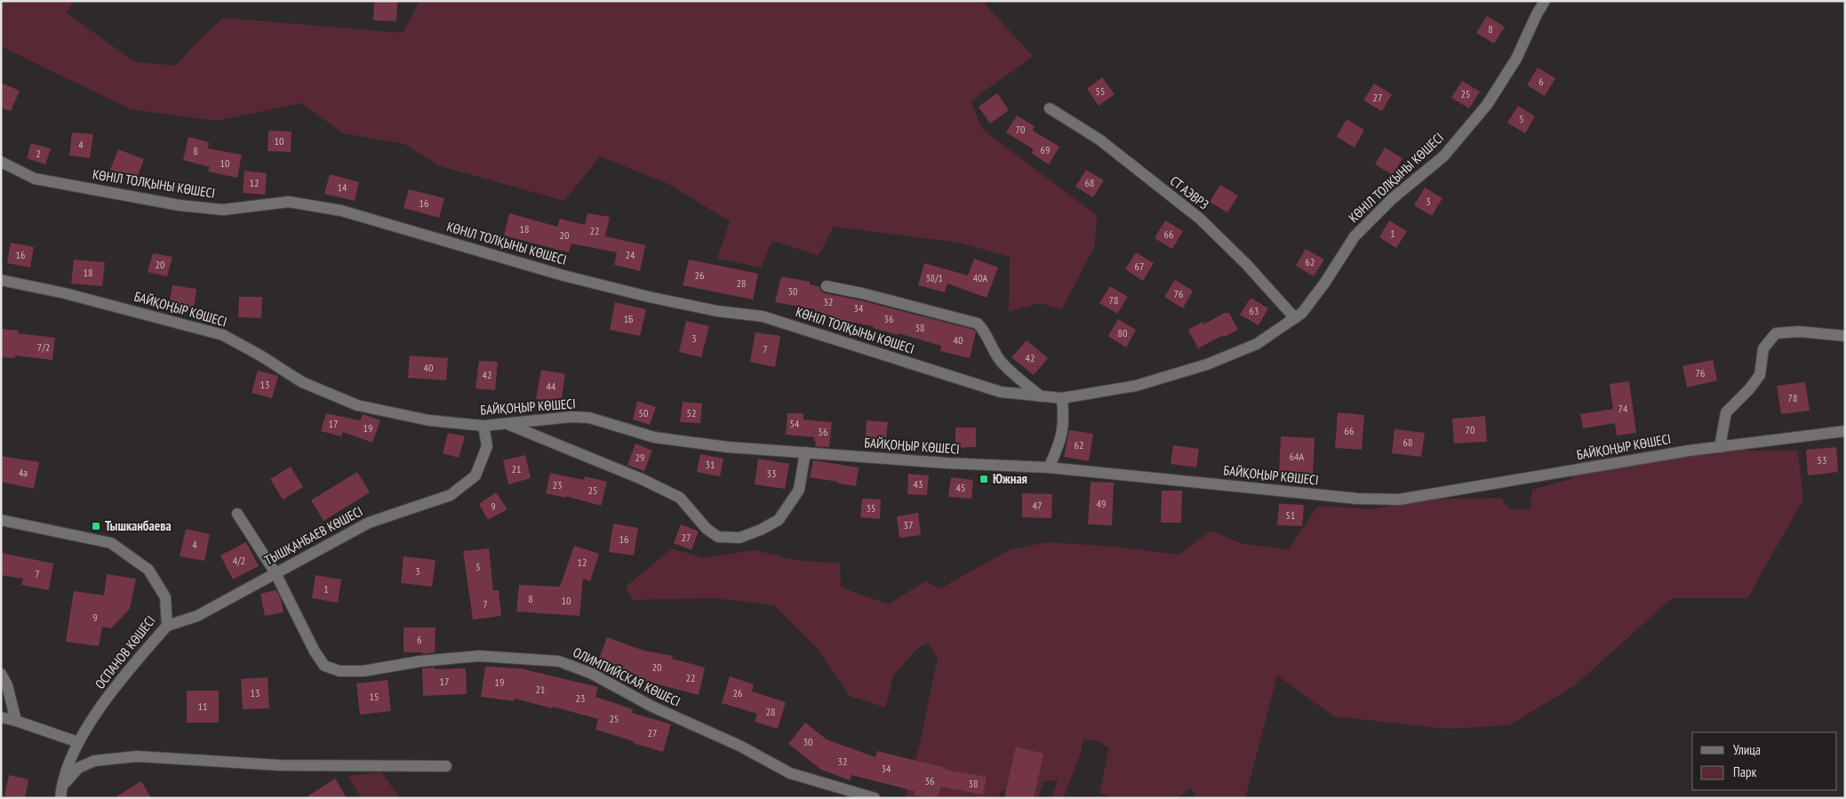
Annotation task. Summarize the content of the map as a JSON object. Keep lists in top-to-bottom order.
{
  "streets": {
    "street": [
      "КӨНІЛ ТОЛҚЫНЫ КӨШЕСІ",
      "СТ АЭВРЗ",
      "БАЙҚОҢЫР КӨШЕСІ",
      "ТЫШҚАНБАЕВ КӨШЕСІ",
      "ОСПАНОВ КӨШЕСІ",
      "ОЛИМПИЙСКАЯ КӨШЕСІ"
    ]
  },
  "crossings": [
    ["КӨНІЛ ТОЛҚЫНЫ КӨШЕСІ", "СТ АЭВРЗ"],
    ["БАЙҚОҢЫР КӨШЕСІ", "ТЫШҚАНБАЕВ КӨШЕСІ"],
    ["ТЫШҚАНБАЕВ КӨШЕСІ", "ОСПАНОВ КӨШЕСІ"],
    ["ТЫШҚАНБАЕВ КӨШЕСІ", "ОЛИМПИЙСКАЯ КӨШЕСІ"]
  ],
  "places": {
    "transit": ["Южная", "Тышканбаева"]
  },
  "house_numbers": [
    "8",
    "6",
    "55",
    "25",
    "27",
    "5",
    "70",
    "10",
    "4",
    "69",
    "8",
    "2",
    "10",
    "12",
    "68",
    "14",
    "3",
    "16",
    "18",
    "22",
    "1",
    "66",
    "20",
    "16",
    "24",
    "62",
    "20",
    "67",
    "18",
    "26",
    "38/1",
    "40А",
    "28",
    "30",
    "76",
    "78",
    "32",
    "34",
    "63",
    "1Б",
    "36",
    "38",
    "80",
    "3",
    "40",
    "7/2",
    "7",
    "42",
    "40",
    "76",
    "42",
    "13",
    "44",
    "78",
    "74",
    "50",
    "52",
    "17",
    "54",
    "19",
    "70",
    "66",
    "56",
    "68",
    "62",
    "64А",
    "29",
    "53",
    "31",
    "21",
    "4а",
    "33",
    "43",
    "23",
    "45",
    "25",
    "49",
    "47",
    "9",
    "35",
    "51",
    "37",
    "27",
    "16",
    "4",
    "4/2",
    "12",
    "5",
    "3",
    "7",
    "1",
    "8",
    "10",
    "7",
    "9",
    "6",
    "20",
    "22",
    "17",
    "19",
    "21",
    "13",
    "26",
    "15",
    "23",
    "11",
    "28",
    "25",
    "27",
    "30",
    "32",
    "34",
    "36",
    "38"
  ],
  "legend": ["Улица", "Парк"]
}
